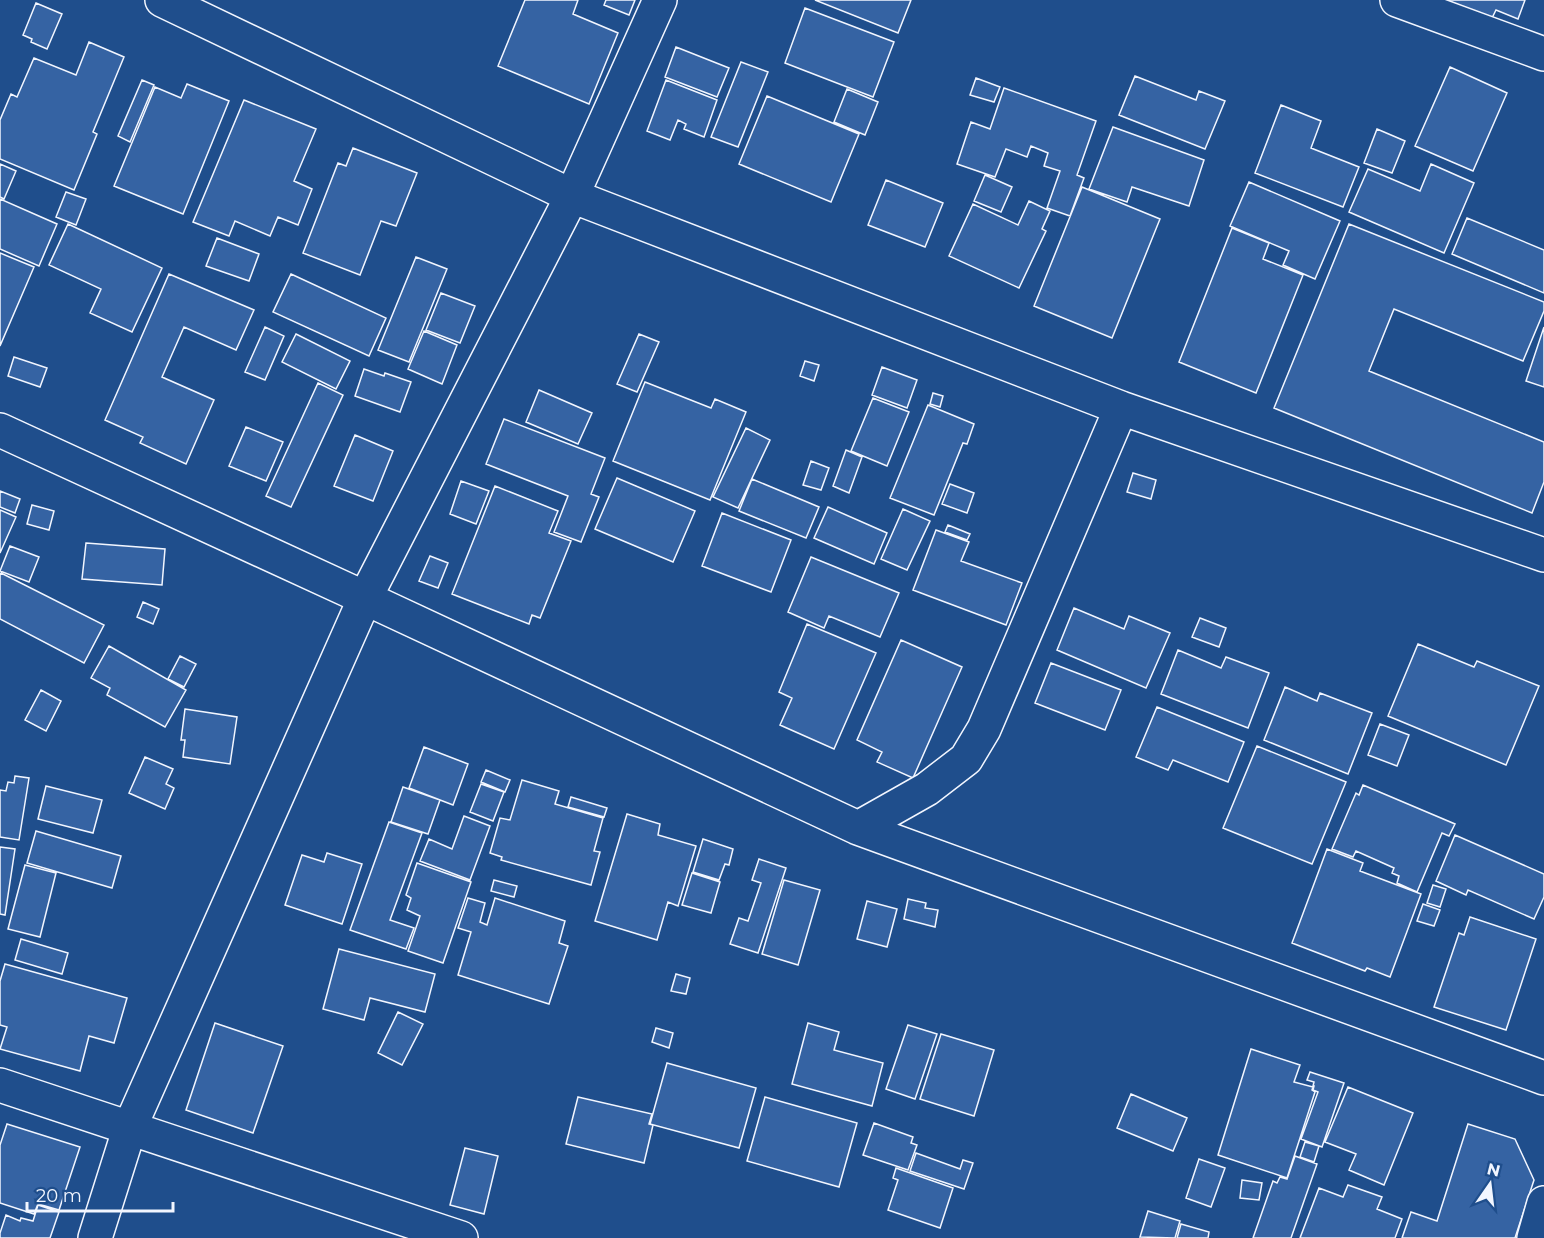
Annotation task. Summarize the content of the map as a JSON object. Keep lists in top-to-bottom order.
{
  "scale_bar": "20 m",
  "north": "top"
}
